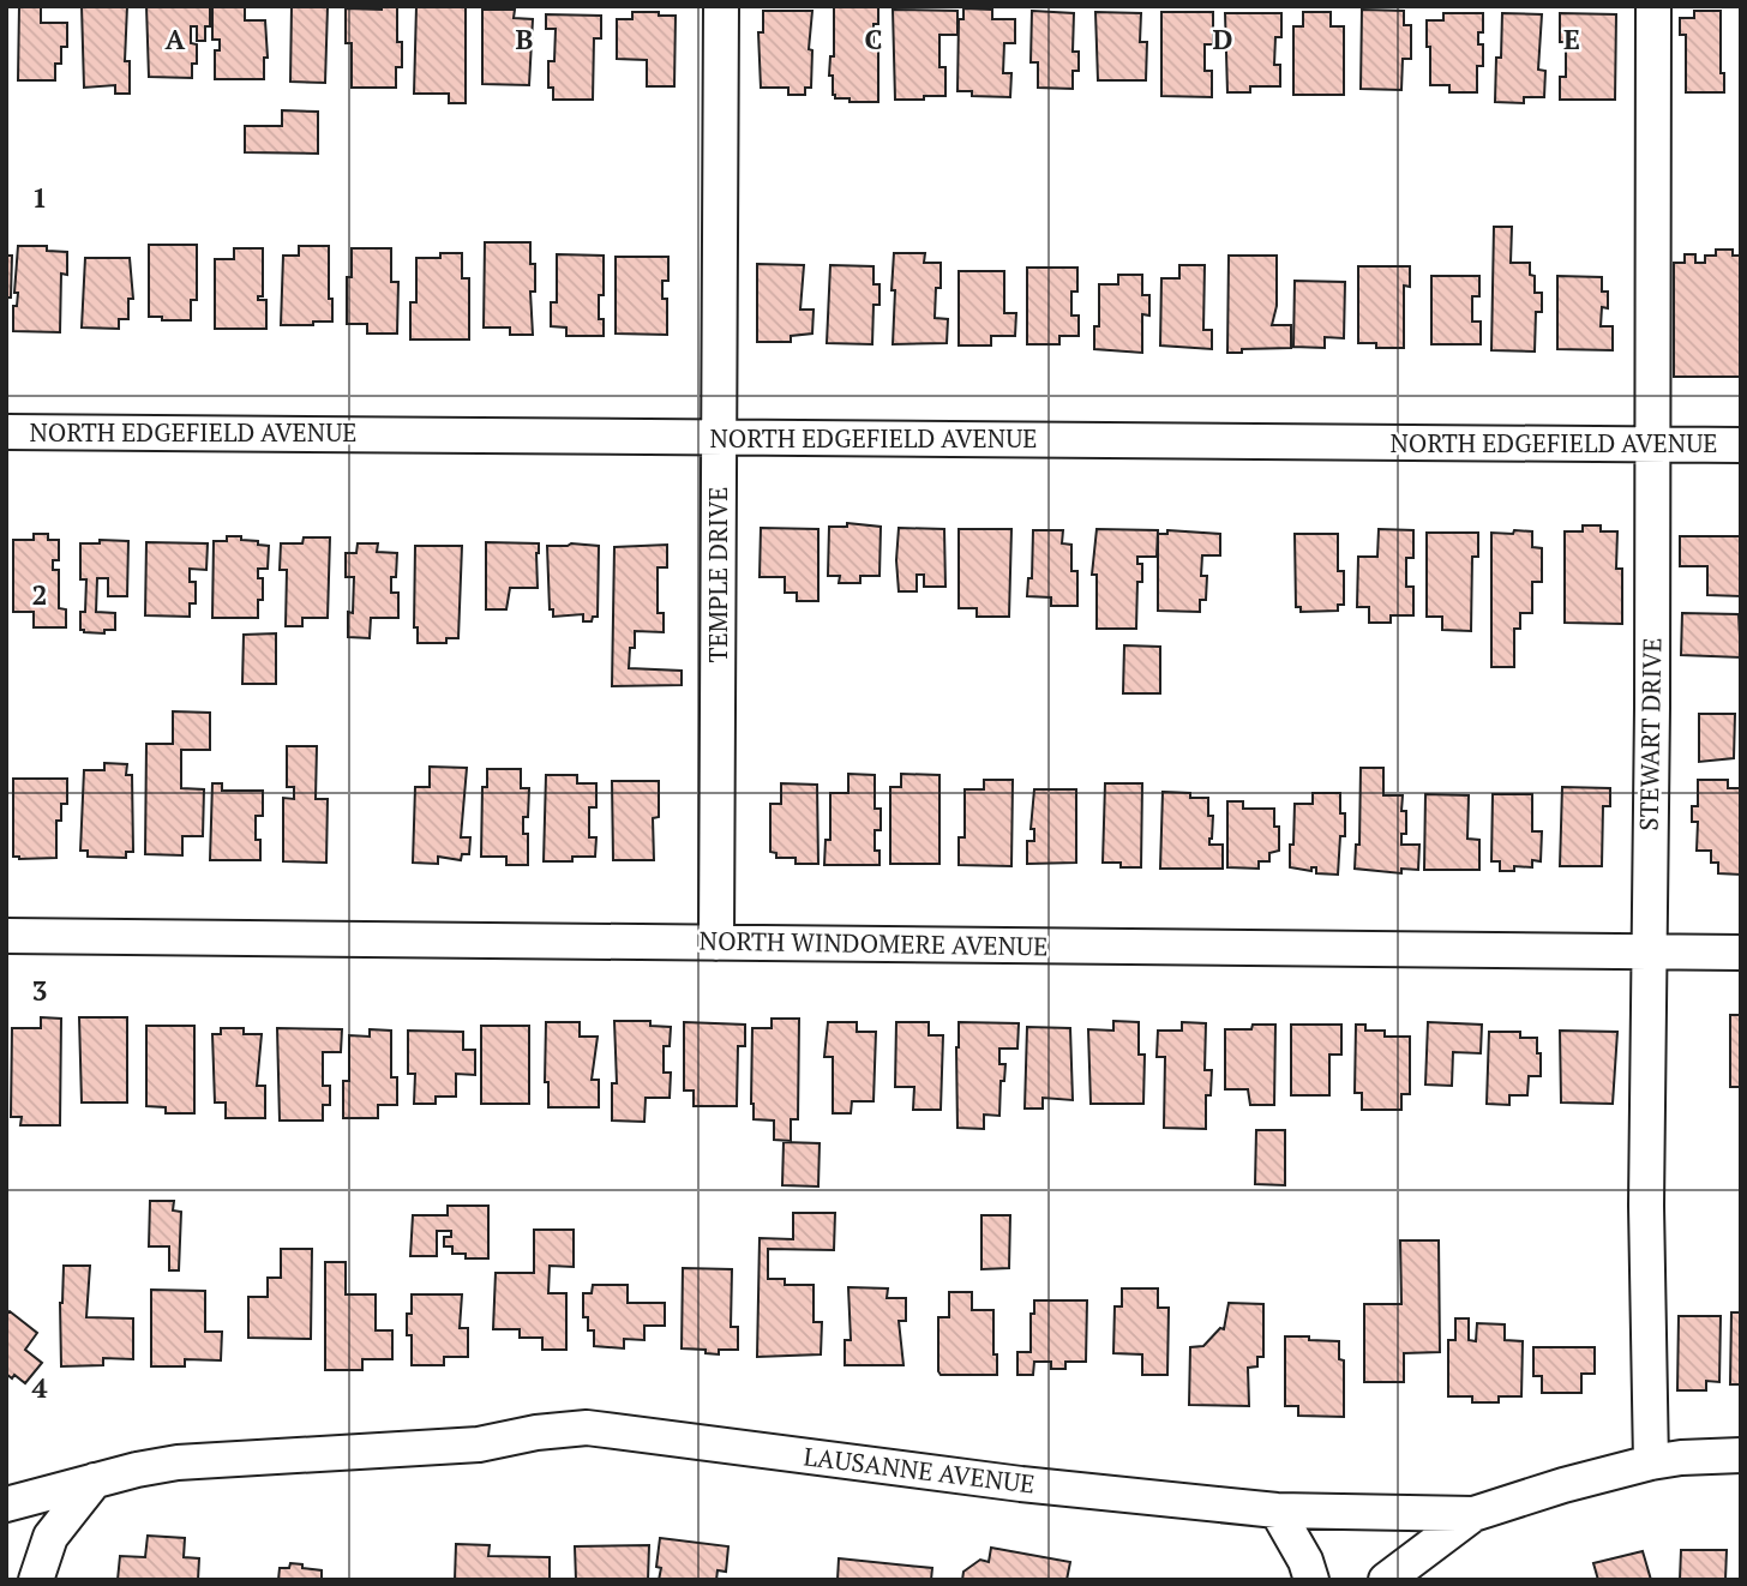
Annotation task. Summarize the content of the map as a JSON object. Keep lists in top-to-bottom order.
{
  "streets": {
    "street": [
      "NORTH EDGEFIELD AVENUE",
      "TEMPLE DRIVE",
      "STEWART DRIVE",
      "NORTH WINDOMERE AVENUE",
      "LAUSANNE AVENUE"
    ]
  },
  "crossings": [
    ["NORTH EDGEFIELD AVENUE", "TEMPLE DRIVE"],
    ["NORTH EDGEFIELD AVENUE", "STEWART DRIVE"],
    ["TEMPLE DRIVE", "NORTH WINDOMERE AVENUE"],
    ["STEWART DRIVE", "NORTH WINDOMERE AVENUE"],
    ["STEWART DRIVE", "LAUSANNE AVENUE"]
  ],
  "grid": {
    "columns": [
      "A",
      "B",
      "C",
      "D",
      "E"
    ],
    "rows": [
      "1",
      "2",
      "3",
      "4"
    ]
  }
}
